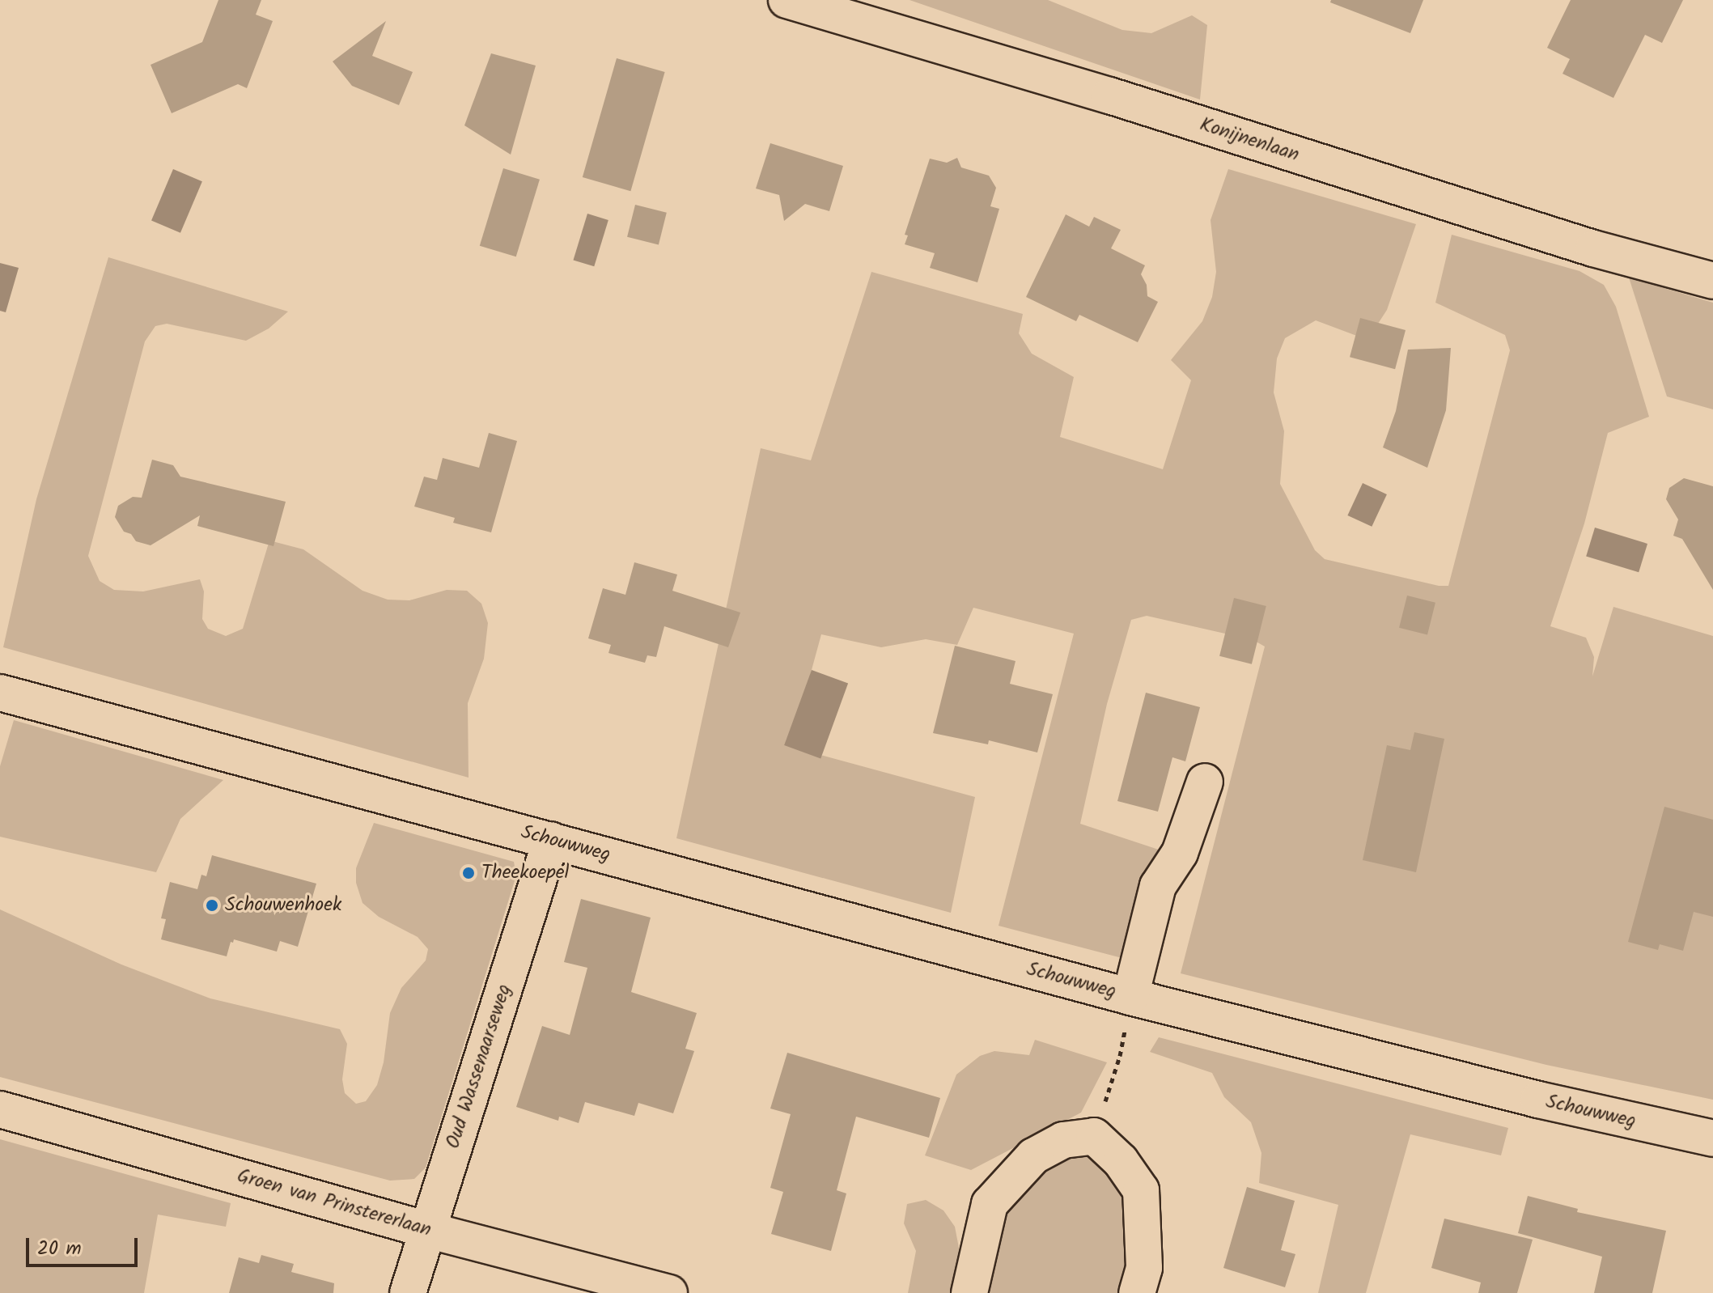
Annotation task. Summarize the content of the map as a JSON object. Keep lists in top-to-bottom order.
{
  "streets": {
    "street": [
      "Konijnenlaan",
      "Schouwweg",
      "Oud Wassenaarseweg",
      "Groen van Prinstererlaan"
    ]
  },
  "crossings": [
    ["Schouwweg", "Oud Wassenaarseweg"],
    ["Oud Wassenaarseweg", "Groen van Prinstererlaan"]
  ],
  "places": ["Theekoepel", "Schouwenhoek"],
  "scale_bar": "20 m"
}
